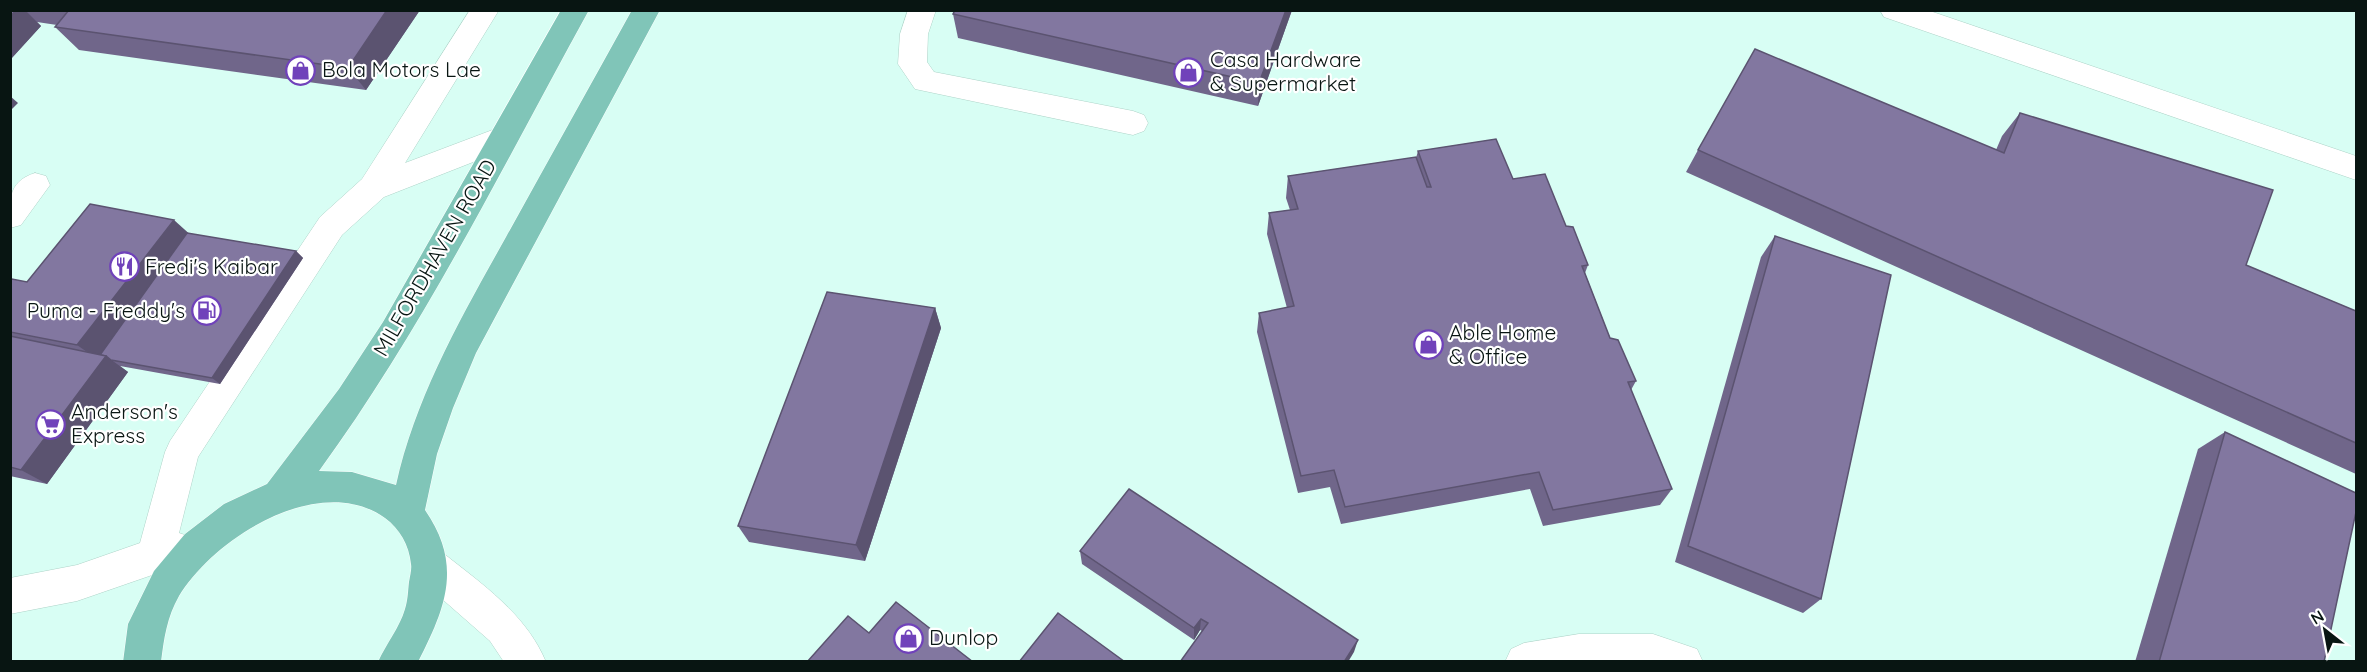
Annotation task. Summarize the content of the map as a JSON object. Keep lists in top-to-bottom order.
{
  "streets": {
    "main road": ["MILFORDHAVEN ROAD"]
  },
  "places": {
    "shop": [
      "Bola Motors Lae",
      "Casa Hardware & Supermarket",
      "Able Home & Office",
      "Dunlop"
    ],
    "restaurant": ["Fredi's Kaibar"],
    "fuel station": ["Puma - Freddy's"],
    "supermarket": ["Anderson's Express"]
  },
  "north": "top left"
}
